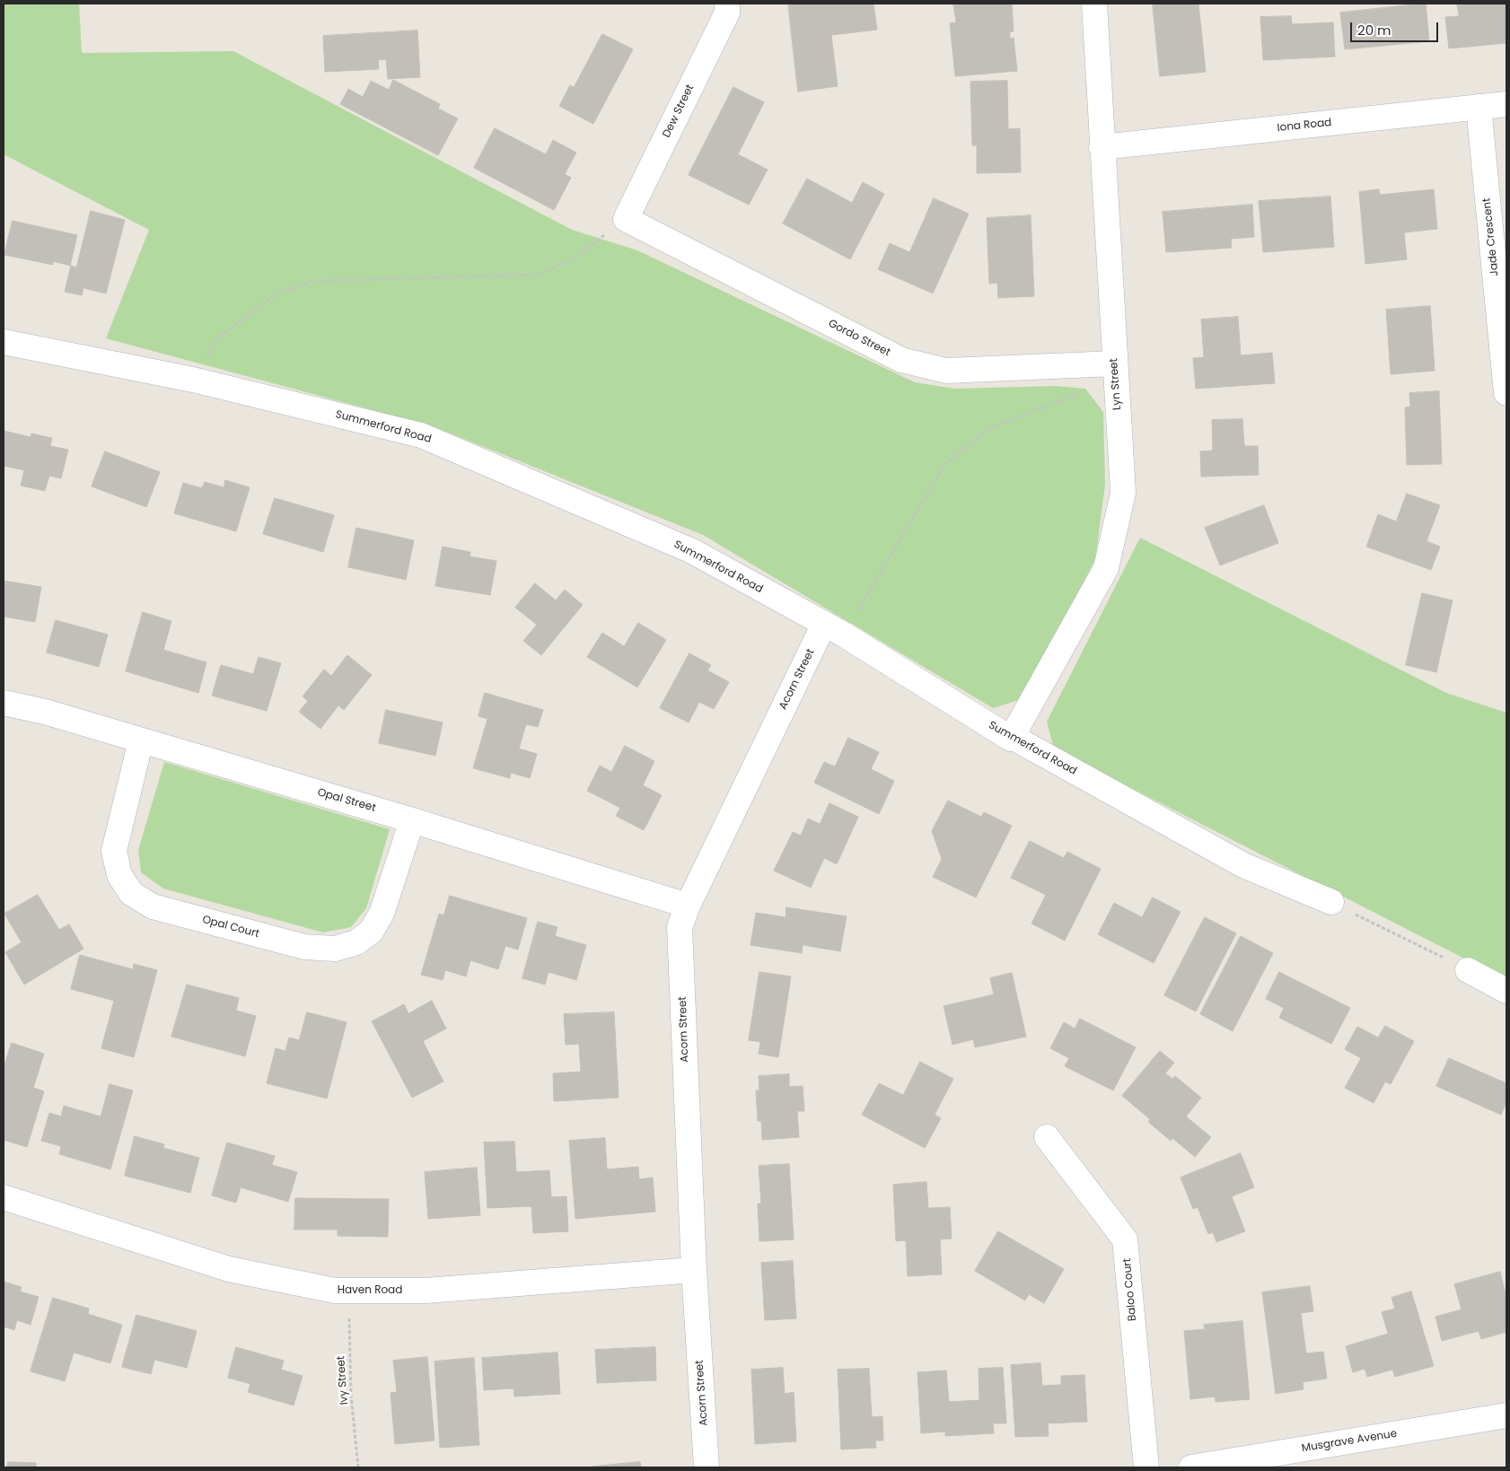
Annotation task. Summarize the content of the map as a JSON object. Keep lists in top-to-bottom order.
{
  "streets": {
    "street": [
      "Dew Street",
      "Iona Road",
      "Jade Crescent",
      "Gordo Street",
      "Lyn Street",
      "Summerford Road",
      "Acorn Street",
      "Opal Street",
      "Opal Court",
      "Baloo Court",
      "Haven Road",
      "Musgrave Avenue"
    ],
    "path": ["Ivy Street"]
  },
  "crossings": [
    ["Dew Street", "Gordo Street"],
    ["Iona Road", "Jade Crescent"],
    ["Iona Road", "Lyn Street"],
    ["Gordo Street", "Lyn Street"],
    ["Lyn Street", "Summerford Road"],
    ["Summerford Road", "Acorn Street"],
    ["Acorn Street", "Opal Street"],
    ["Acorn Street", "Haven Road"],
    ["Opal Street", "Opal Court"],
    ["Haven Road", "Ivy Street"]
  ],
  "scale_bar": "20 m"
}
